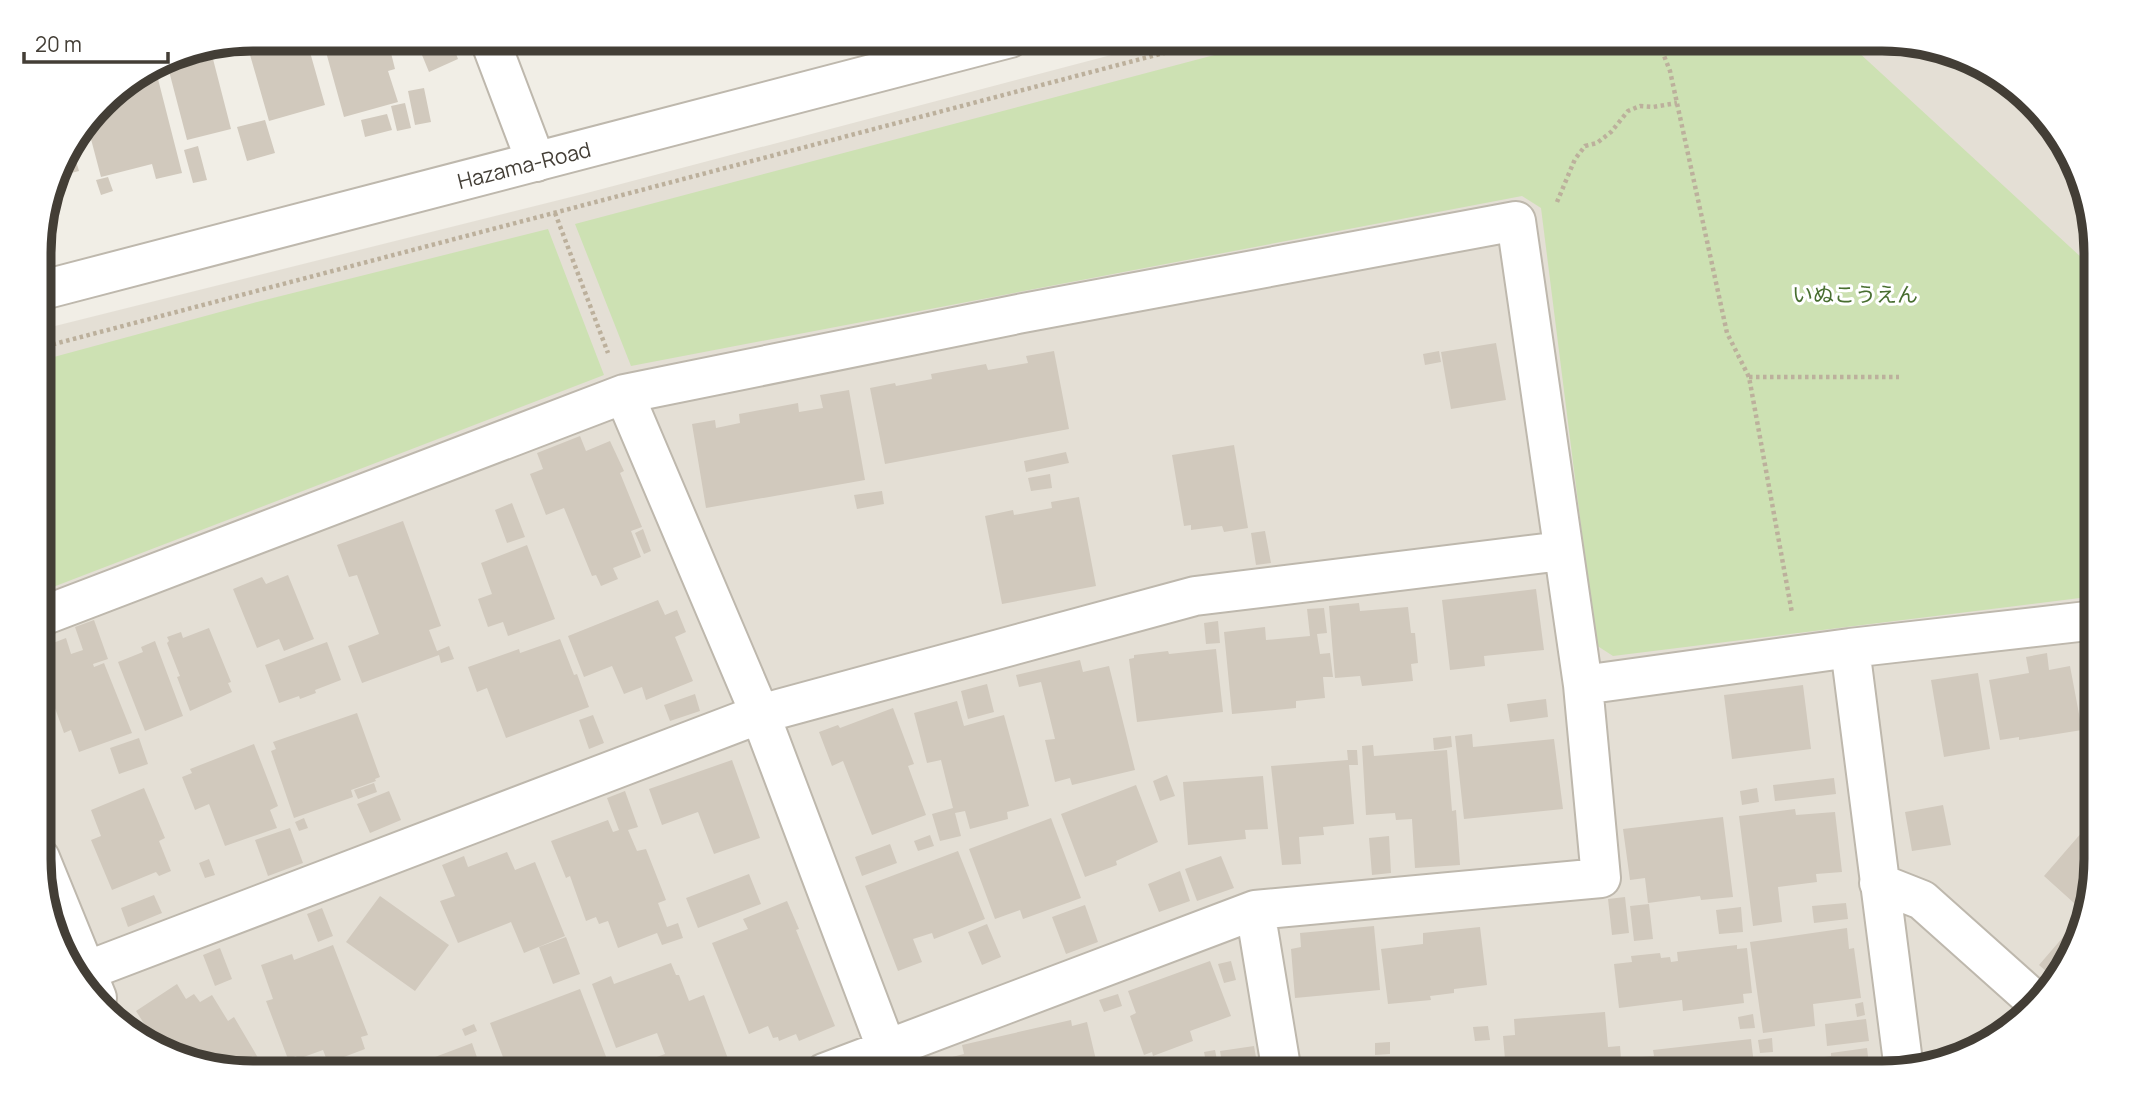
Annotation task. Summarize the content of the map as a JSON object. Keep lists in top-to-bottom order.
{
  "streets": {
    "street": ["Hazama-Road"]
  },
  "parks": ["いぬこうえん"],
  "scale_bar": "20 m"
}
